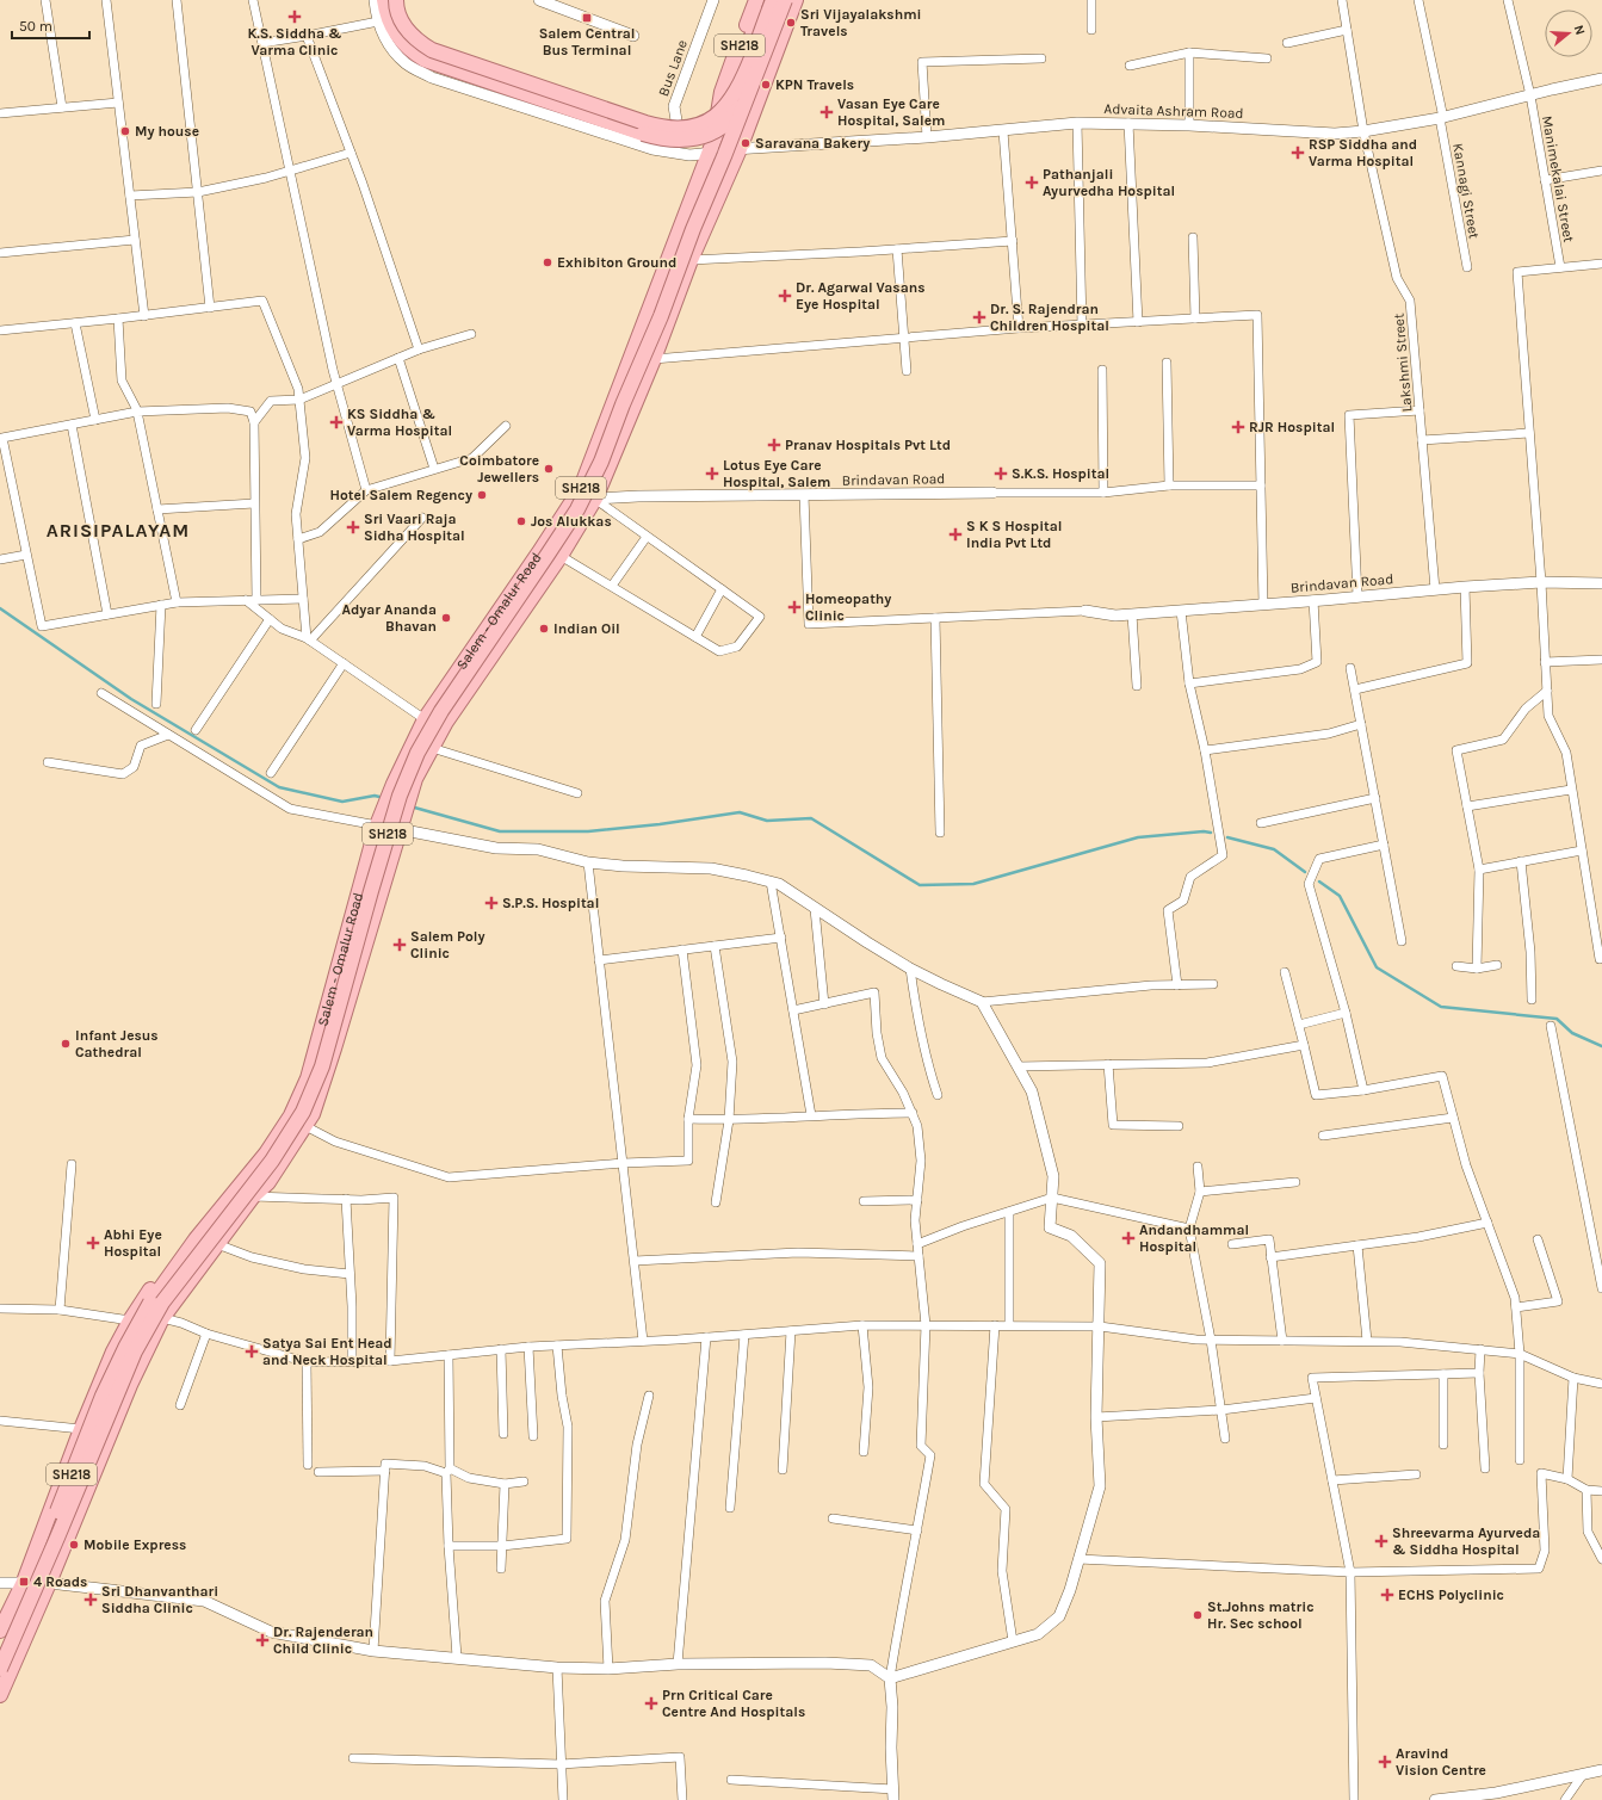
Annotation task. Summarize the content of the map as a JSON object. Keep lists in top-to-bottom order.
{
  "streets": {
    "main road": ["SH218", "Salem - Omalur Road"],
    "street": [
      "Bus Lane",
      "Advaita Ashram Road",
      "Manimekalai Street",
      "Kannagi Street",
      "Lakshmi Street",
      "Brindavan Road"
    ]
  },
  "crossings": [
    ["SH218", "Bus Lane"],
    ["SH218", "Advaita Ashram Road"],
    ["SH218", "Salem - Omalur Road"],
    ["Bus Lane", "Advaita Ashram Road"],
    ["Bus Lane", "Salem - Omalur Road"],
    ["Advaita Ashram Road", "Manimekalai Street"],
    ["Advaita Ashram Road", "Kannagi Street"],
    ["Advaita Ashram Road", "Lakshmi Street"],
    ["Advaita Ashram Road", "Salem - Omalur Road"],
    ["Lakshmi Street", "Brindavan Road"]
  ],
  "districts": ["ARISIPALAYAM"],
  "places": {
    "health": [
      "K.S. Siddha & Varma Clinic",
      "Vasan Eye Care Hospital, Salem",
      "RSP Siddha and Varma Hospital",
      "Pathanjali Ayurvedha Hospital",
      "Dr. Agarwal Vasans Eye Hospital",
      "Dr. S. Rajendran Children Hospital",
      "KS Siddha & Varma Hospital",
      "RJR Hospital",
      "Pranav Hospitals Pvt Ltd",
      "Lotus Eye Care Hospital, Salem",
      "S.K.S. Hospital",
      "Sri Vaari Raja Sidha Hospital",
      "S K S Hospital India Pvt Ltd",
      "Homeopathy Clinic",
      "S.P.S. Hospital",
      "Salem Poly Clinic",
      "Andandhammal Hospital",
      "Abhi Eye Hospital",
      "Satya Sai Ent Head and Neck Hospital",
      "Shreevarma Ayurveda & Siddha Hospital",
      "ECHS Polyclinic",
      "Sri Dhanvanthari Siddha Clinic",
      "Dr. Rajenderan Child Clinic",
      "Prn Critical Care Centre And Hospitals",
      "Aravind Vision Centre"
    ],
    "transit": ["Salem Central Bus Terminal", "4 Roads"],
    "other": [
      "Sri Vijayalakshmi Travels",
      "KPN Travels",
      "My house",
      "Saravana Bakery",
      "Exhibiton Ground",
      "Coimbatore Jewellers",
      "Hotel Salem Regency",
      "Jos Alukkas",
      "Adyar Ananda Bhavan",
      "Indian Oil",
      "Infant Jesus Cathedral",
      "Mobile Express",
      "St.Johns matric Hr. Sec school"
    ]
  },
  "scale_bar": "50 m",
  "north": "right"
}
